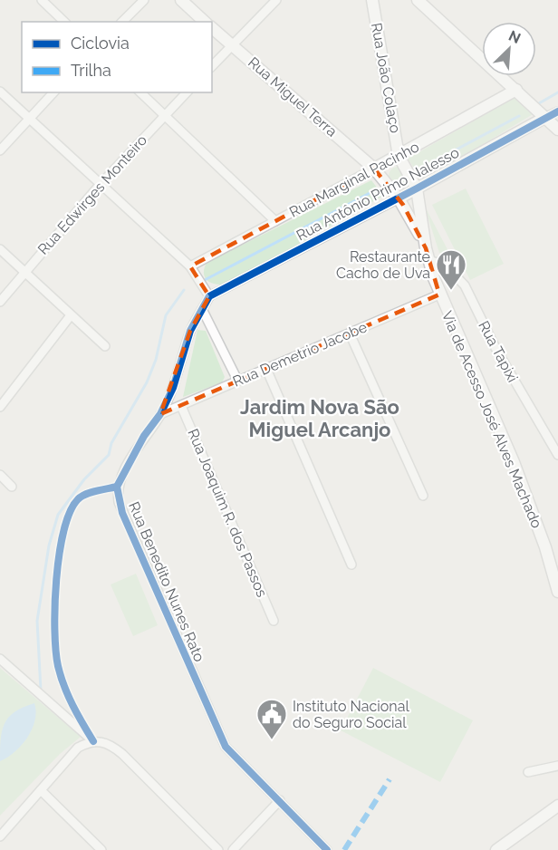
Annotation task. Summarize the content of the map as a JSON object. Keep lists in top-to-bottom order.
{
  "streets": {
    "main road": [
      "Rua João Colaço",
      "Rua Miguel Terra",
      "Rua Marginal Pacinho",
      "Rua Antônio Primo Nalesso",
      "Via de Acesso José Alves Machado"
    ],
    "street": [
      "Rua Edwirges Monteiro",
      "Rua Tapixi",
      "Rua Demetrio Jacobe",
      "Rua Joaquim R. dos Passos",
      "Rua Benedito Nunes Rato"
    ]
  },
  "crossings": [
    ["Rua João Colaço", "Rua Miguel Terra"],
    ["Rua João Colaço", "Rua Marginal Pacinho"],
    ["Rua João Colaço", "Rua Antônio Primo Nalesso"],
    ["Rua João Colaço", "Via de Acesso José Alves Machado"],
    ["Rua Miguel Terra", "Rua Marginal Pacinho"],
    ["Rua Miguel Terra", "Rua Antônio Primo Nalesso"],
    ["Rua Miguel Terra", "Via de Acesso José Alves Machado"],
    ["Rua Antônio Primo Nalesso", "Rua Benedito Nunes Rato"],
    ["Rua Tapixi", "Via de Acesso José Alves Machado"],
    ["Rua Demetrio Jacobe", "Via de Acesso José Alves Machado"],
    ["Rua Demetrio Jacobe", "Rua Joaquim R. dos Passos"],
    ["Rua Demetrio Jacobe", "Rua Benedito Nunes Rato"]
  ],
  "districts": ["Jardim Nova São Miguel Arcanjo"],
  "places": {
    "restaurant": ["Restaurante Cacho de Uva"],
    "public building": ["Instituto Nacional do Seguro Social"]
  },
  "legend": ["Ciclovia", "Trilha"],
  "north": "top right"
}
